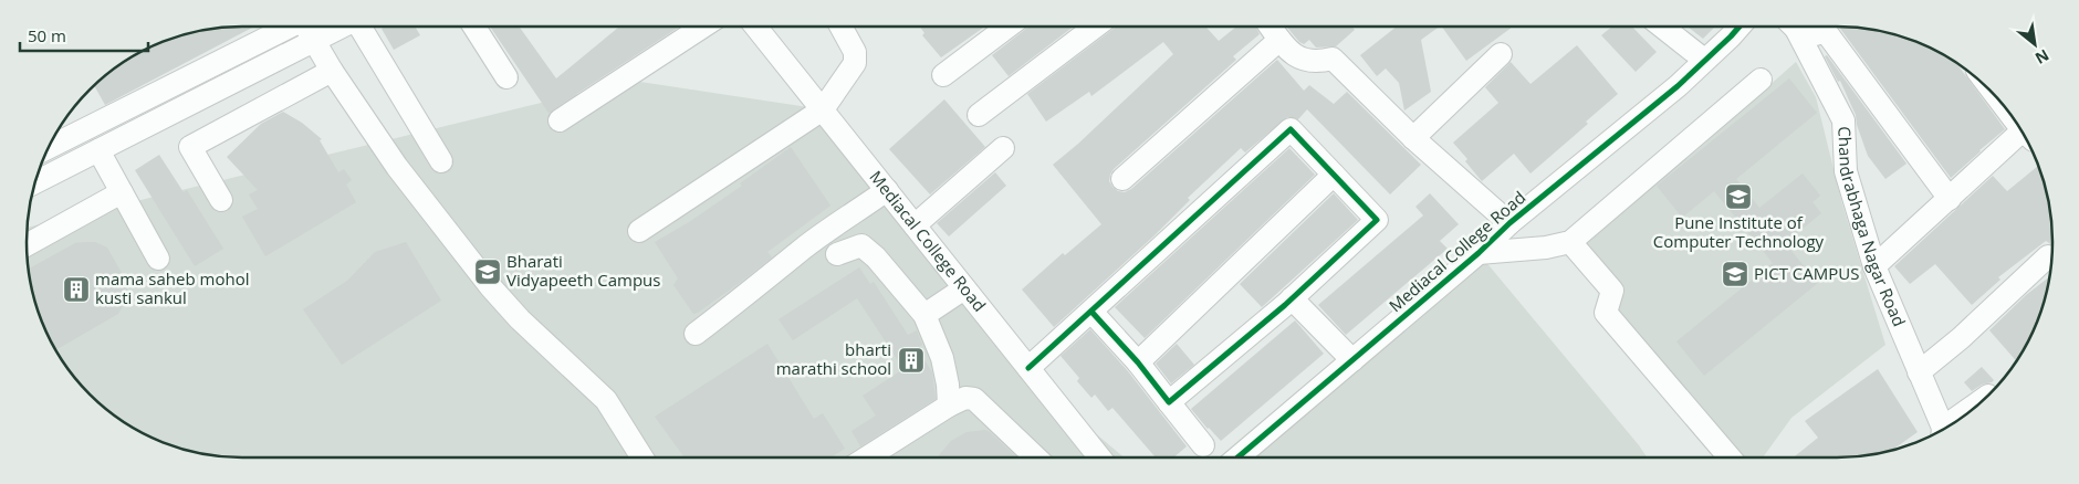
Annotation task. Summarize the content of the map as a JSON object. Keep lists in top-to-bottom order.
{
  "streets": {
    "street": ["Chandrabhaga Nagar Road", "Mediacal College Road"]
  },
  "places": {
    "school or university": ["Pune Institute of Computer Technology", "Bharati Vidyapeeth Campus", "PICT CAMPUS"],
    "building": ["mama saheb mohol kusti sankul", "bharti marathi school"]
  },
  "scale_bar": "50 m",
  "north": "bottom right"
}
